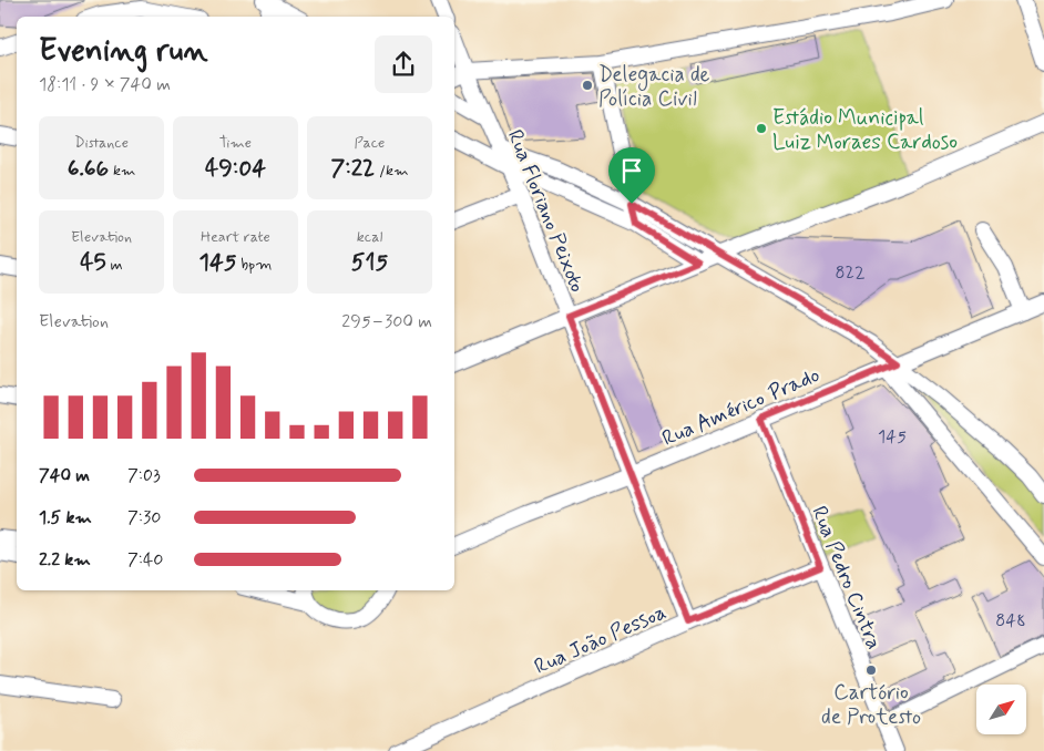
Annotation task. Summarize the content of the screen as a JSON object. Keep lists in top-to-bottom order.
{
  "streets": {
    "street": [
      "Rua Floriano Peixoto",
      "Rua Américo Prado",
      "Rua Pedro Cintra",
      "Rua João Pessoa"
    ]
  },
  "crossings": [
    ["Rua Floriano Peixoto", "Rua Américo Prado"],
    ["Rua Floriano Peixoto", "Rua João Pessoa"],
    ["Rua Américo Prado", "Rua Pedro Cintra"],
    ["Rua Pedro Cintra", "Rua João Pessoa"]
  ],
  "places": ["Delegacia de Polícia Civil", "Estádio Municipal Luiz Moraes Cardoso", "Cartório de Protesto"],
  "house_numbers": ["822", "145", "848"],
  "north": "top right",
  "page": {
    "heading": ["Evening run", "18:11 · 9 × 740 m"],
    "stats": [
      ["Distance", "6.66 km"],
      ["Time", "49:04"],
      ["Pace", "7:22 /km"],
      ["Elevation", "45 m"],
      ["Heart rate", "145 bpm"],
      ["kcal", "515"]
    ],
    "chart": ["Elevation", "295–300 m"],
    "list": [
      {
        "name": "740 m",
        "note": "7:03"
      },
      {
        "name": "1.5 km",
        "note": "7:30"
      },
      {
        "name": "2.2 km",
        "note": "7:40"
      }
    ]
  }
}
